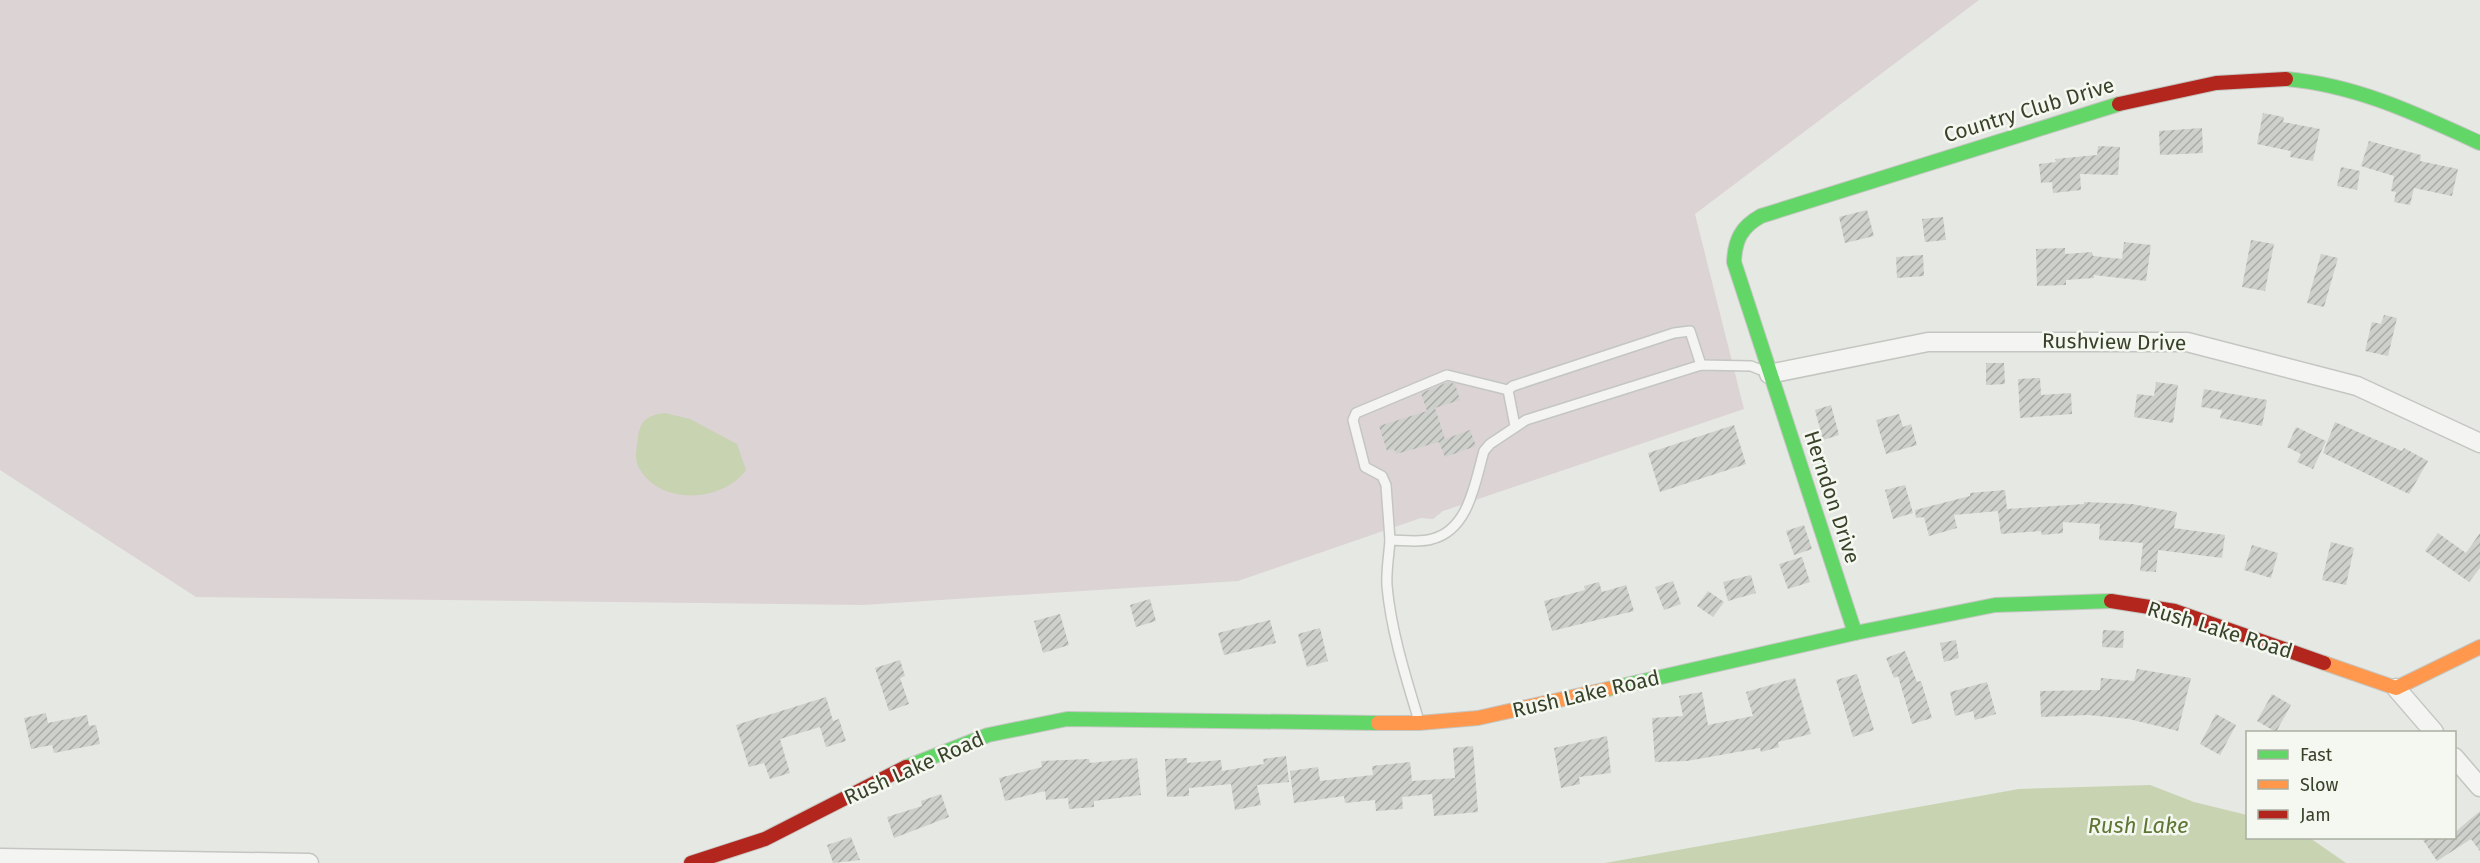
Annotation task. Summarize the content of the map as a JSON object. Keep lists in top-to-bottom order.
{
  "streets": {
    "street": [
      "Country Club Drive",
      "Rushview Drive",
      "Herndon Drive",
      "Rush Lake Road"
    ]
  },
  "crossings": [
    ["Country Club Drive", "Rushview Drive"],
    ["Country Club Drive", "Herndon Drive"],
    ["Rushview Drive", "Herndon Drive"],
    ["Herndon Drive", "Rush Lake Road"]
  ],
  "water": ["Rush Lake"],
  "legend": ["Fast", "Slow", "Jam"]
}
